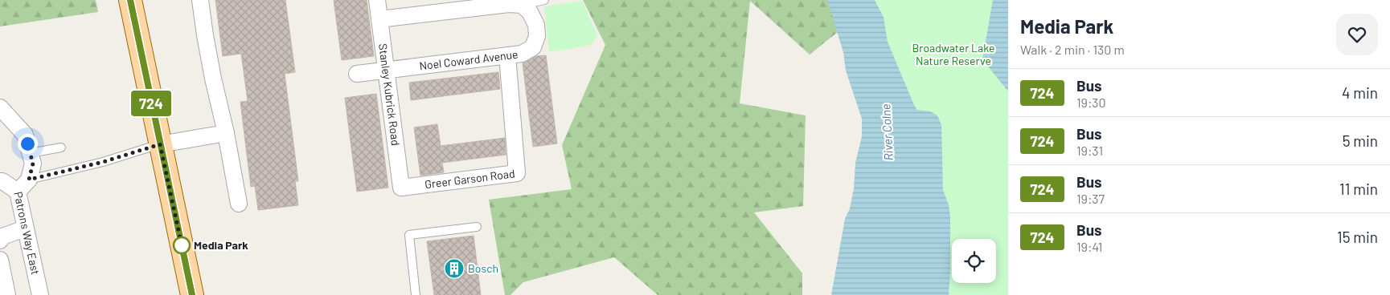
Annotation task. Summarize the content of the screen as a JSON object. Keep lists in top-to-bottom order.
{
  "streets": {
    "street": [
      "Noel Coward Avenue",
      "Stanley Kubrick Road",
      "Greer Garson Road",
      "Patrons Way East"
    ]
  },
  "crossings": [
    ["Noel Coward Avenue", "Stanley Kubrick Road"],
    ["Noel Coward Avenue", "Greer Garson Road"],
    ["Stanley Kubrick Road", "Greer Garson Road"]
  ],
  "water": ["River Colne"],
  "parks": ["Broadwater Lake Nature Reserve"],
  "places": {
    "other": ["Media Park"],
    "building": ["Bosch"]
  },
  "lines": ["bus line 724"],
  "page": {
    "on_map": "724",
    "heading": ["Media Park", "Walk · 2 min · 130 m"],
    "list": [
      {
        "mark": "724",
        "name": "Bus",
        "note": "19:30",
        "value": "4 min"
      },
      {
        "mark": "724",
        "name": "Bus",
        "note": "19:31",
        "value": "5 min"
      },
      {
        "mark": "724",
        "name": "Bus",
        "note": "19:37",
        "value": "11 min"
      },
      {
        "mark": "724",
        "name": "Bus",
        "note": "19:41",
        "value": "15 min"
      }
    ]
  }
}
